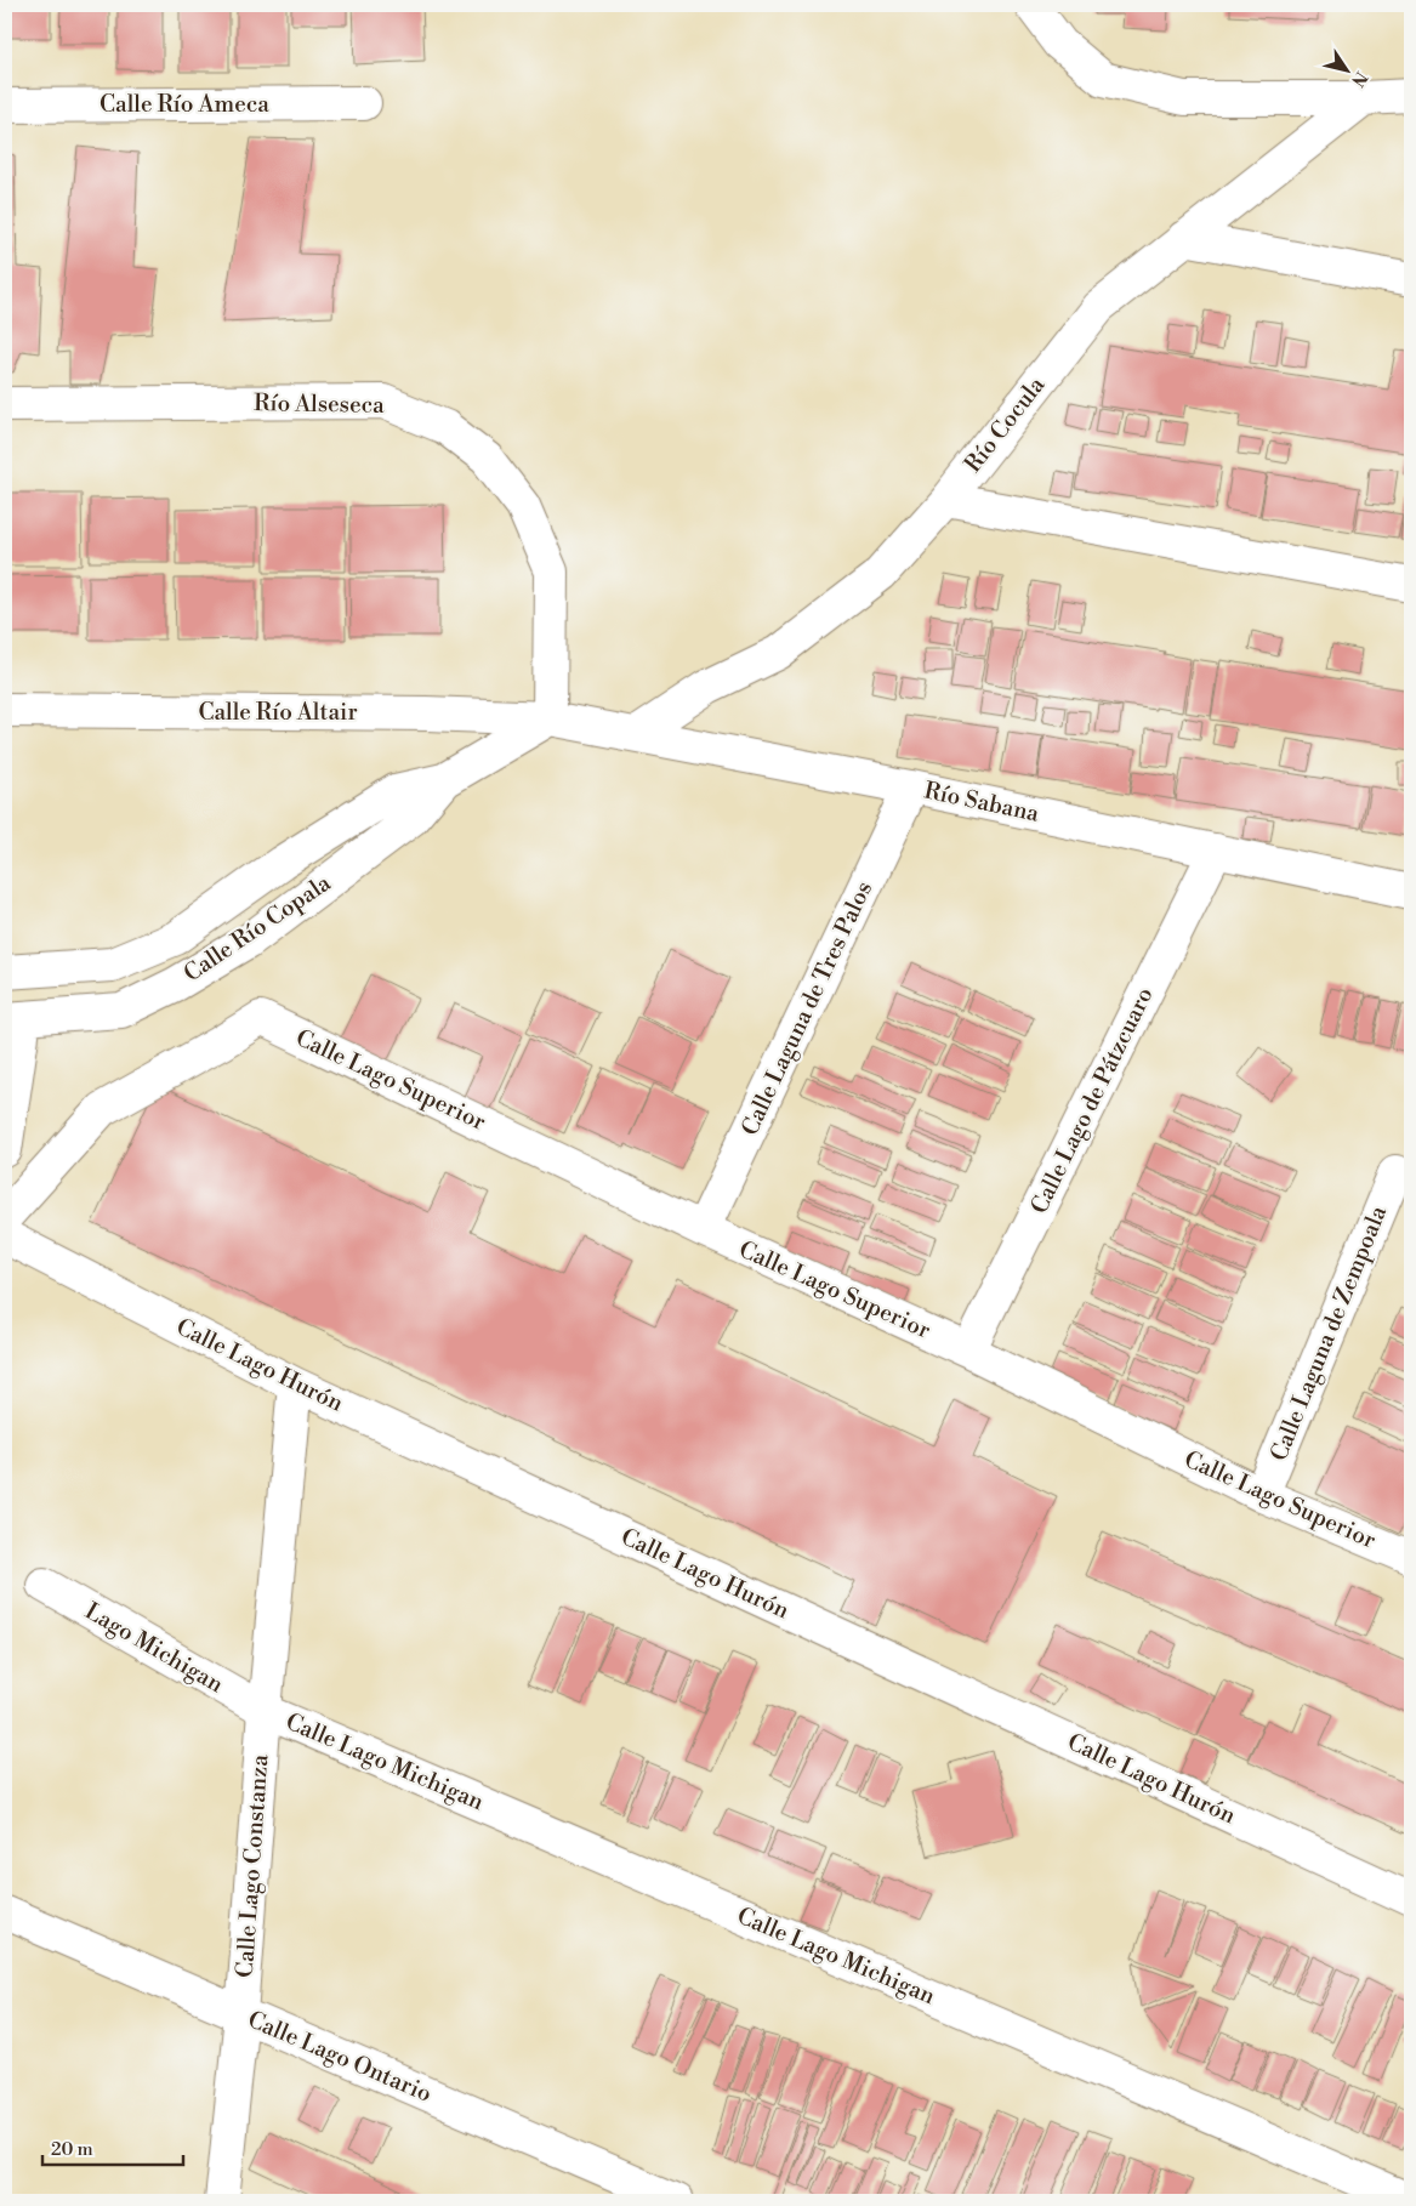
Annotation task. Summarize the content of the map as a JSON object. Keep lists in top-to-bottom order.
{
  "streets": {
    "street": [
      "Calle Río Ameca",
      "Río Alseseca",
      "Río Cocula",
      "Calle Río Altair",
      "Río Sabana",
      "Calle Río Copala",
      "Calle Laguna de Tres Palos",
      "Calle Lago Superior",
      "Calle Lago de Pátzcuaro",
      "Calle Laguna de Zempoala",
      "Calle Lago Hurón",
      "Lago Michigan",
      "Calle Lago Michigan",
      "Calle Lago Constanza",
      "Calle Lago Ontario"
    ]
  },
  "crossings": [
    ["Río Alseseca", "Calle Río Altair"],
    ["Río Alseseca", "Río Sabana"],
    ["Río Alseseca", "Calle Río Copala"],
    ["Río Cocula", "Río Sabana"],
    ["Calle Río Altair", "Río Sabana"],
    ["Calle Río Altair", "Calle Río Copala"],
    ["Río Sabana", "Calle Río Copala"],
    ["Río Sabana", "Calle Laguna de Tres Palos"],
    ["Río Sabana", "Calle Lago de Pátzcuaro"],
    ["Calle Laguna de Tres Palos", "Calle Lago Superior"],
    ["Calle Lago Superior", "Calle Lago de Pátzcuaro"],
    ["Calle Lago Superior", "Calle Laguna de Zempoala"],
    ["Calle Lago Hurón", "Calle Lago Constanza"],
    ["Lago Michigan", "Calle Lago Michigan"],
    ["Lago Michigan", "Calle Lago Constanza"],
    ["Calle Lago Michigan", "Calle Lago Constanza"],
    ["Calle Lago Constanza", "Calle Lago Ontario"]
  ],
  "scale_bar": "20 m",
  "north": "bottom right"
}
